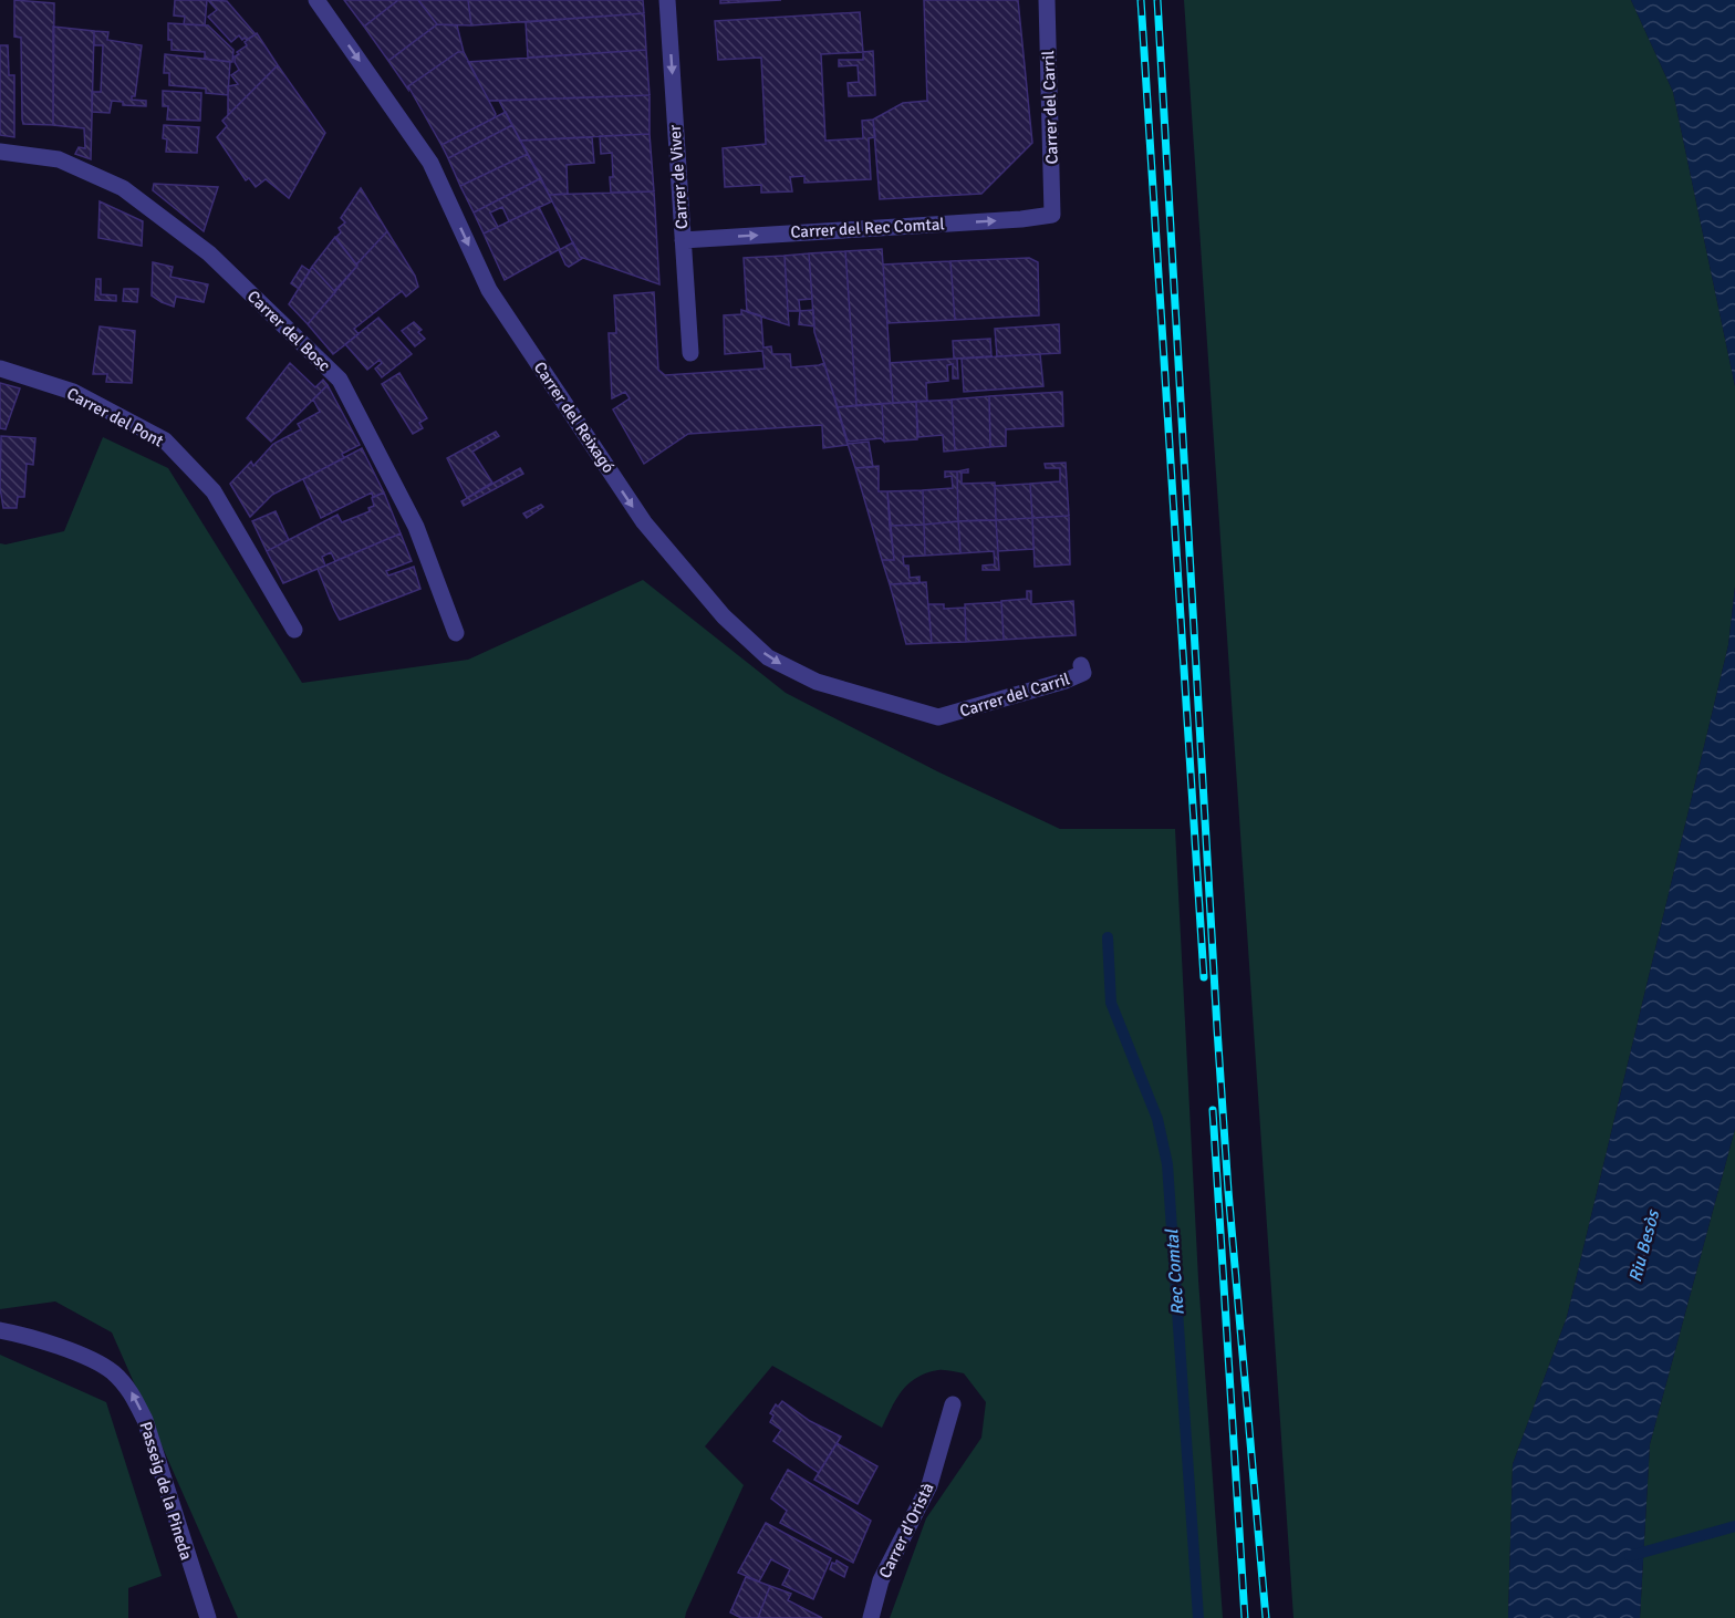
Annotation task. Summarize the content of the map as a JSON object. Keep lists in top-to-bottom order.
{
  "streets": {
    "street": [
      "Carrer del Carril",
      "Carrer de Viver",
      "Carrer del Rec Comtal",
      "Carrer del Bosc",
      "Carrer del Pont",
      "Carrer del Reixagó",
      "Passeig de la Pineda",
      "Carrer d'Oristà"
    ]
  },
  "crossings": [
    ["Carrer del Carril", "Carrer del Rec Comtal"],
    ["Carrer del Carril", "Carrer del Reixagó"],
    ["Carrer de Viver", "Carrer del Rec Comtal"]
  ],
  "one_way": [
    "Carrer de Viver",
    "Carrer del Rec Comtal",
    "Carrer del Reixagó",
    "Passeig de la Pineda"
  ],
  "water": ["Riu Besòs", "Rec Comtal"]
}
